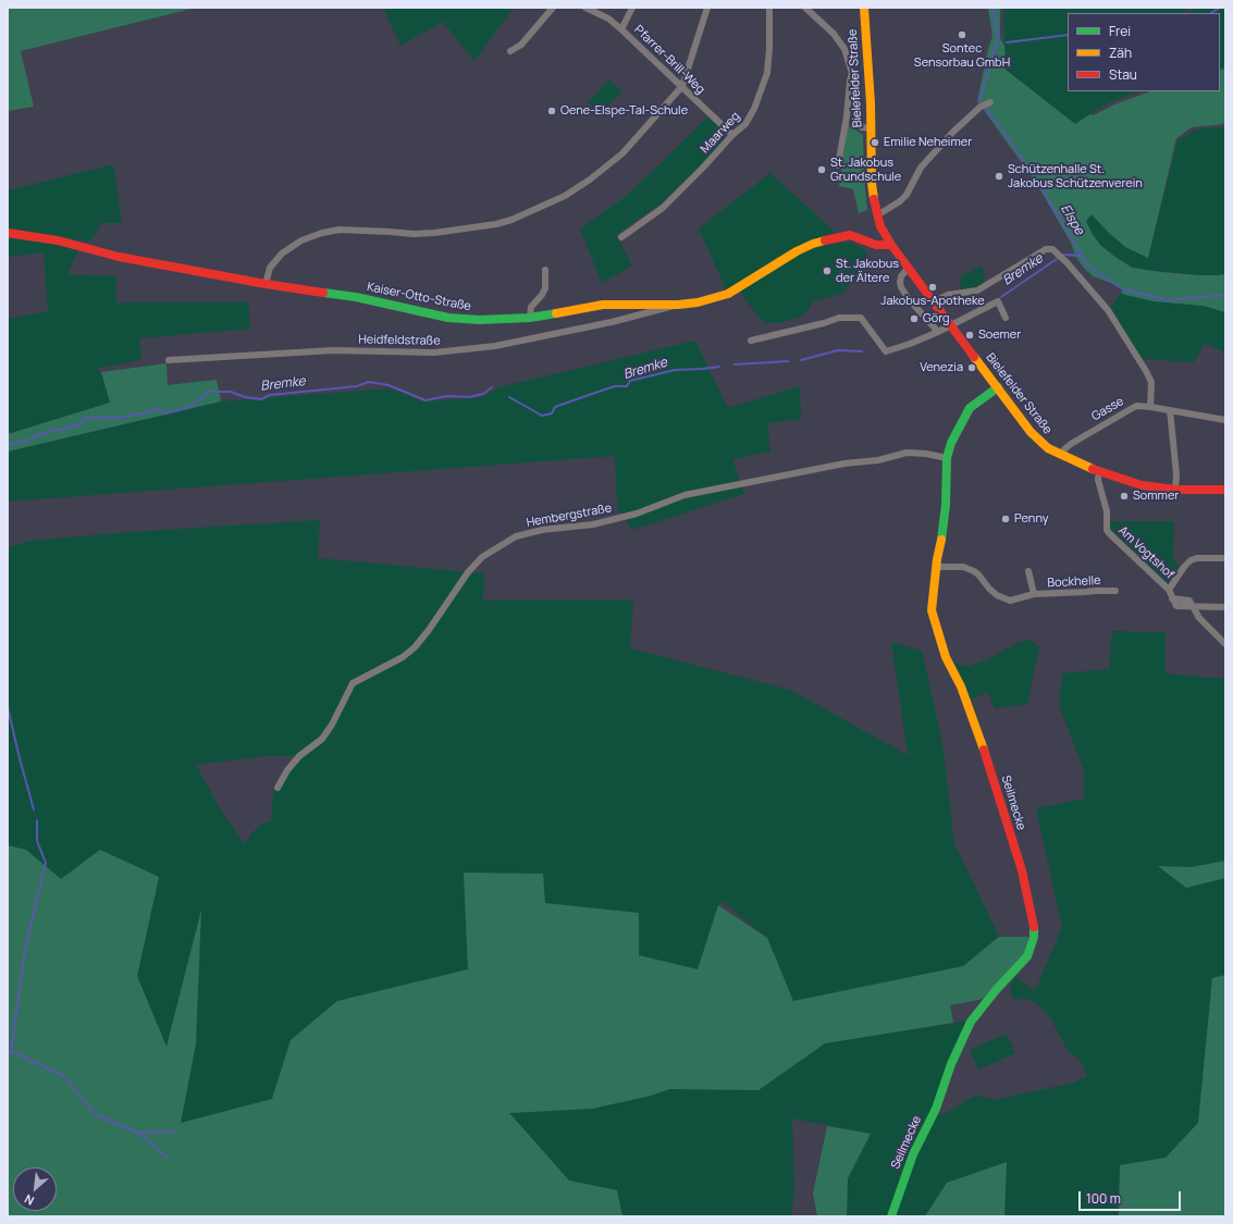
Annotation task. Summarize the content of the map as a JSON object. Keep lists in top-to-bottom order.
{
  "streets": {
    "street": [
      "Pfarrer-Brill-Weg",
      "Bielefelder Straße",
      "Maarweg",
      "Kaiser-Otto-Straße",
      "Heidfeldstraße",
      "Gasse",
      "Hembergstraße",
      "Am Vogtshof",
      "Bockhelle",
      "Seilmecke"
    ]
  },
  "crossings": [
    ["Pfarrer-Brill-Weg", "Maarweg"],
    ["Bielefelder Straße", "Kaiser-Otto-Straße"],
    ["Bielefelder Straße", "Gasse"],
    ["Bielefelder Straße", "Am Vogtshof"],
    ["Bielefelder Straße", "Seilmecke"],
    ["Kaiser-Otto-Straße", "Heidfeldstraße"],
    ["Hembergstraße", "Seilmecke"],
    ["Bockhelle", "Seilmecke"]
  ],
  "water": ["Elspe", "Bremke"],
  "places": [
    "Sontec Sensorbau GmbH",
    "Oene-Elspe-Tal-Schule",
    "Emilie Neheimer",
    "St. Jakobus Grundschule",
    "Schützenhalle St. Jakobus Schützenverein",
    "St. Jakobus der Ältere",
    "Jakobus-Apotheke",
    "Görg",
    "Soemer",
    "Venezia",
    "Sommer",
    "Penny"
  ],
  "legend": ["Frei", "Zäh", "Stau"],
  "scale_bar": "100 m",
  "north": "bottom left"
}
